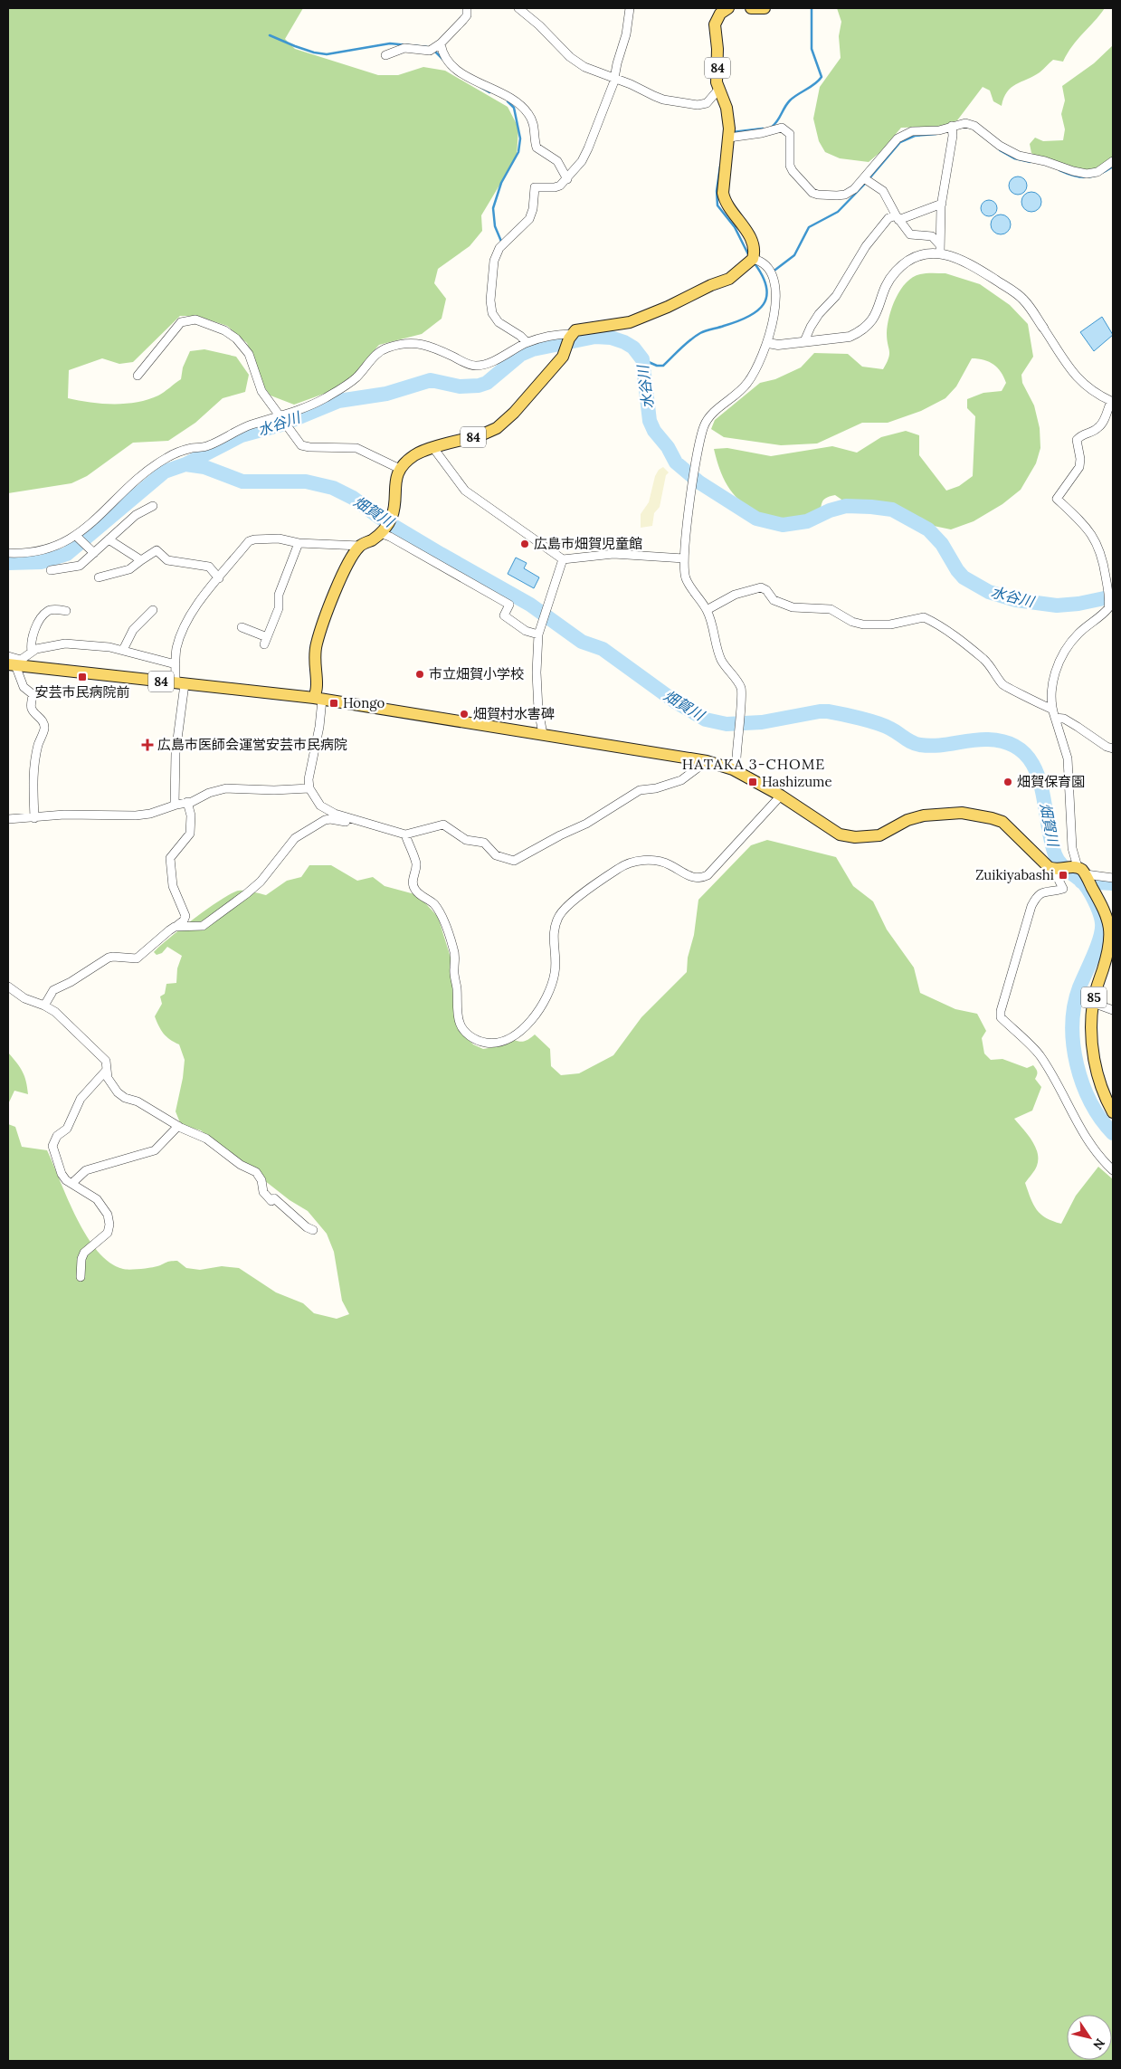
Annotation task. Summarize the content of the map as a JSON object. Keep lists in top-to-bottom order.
{
  "streets": {
    "main road": ["84", "85"]
  },
  "districts": ["HATAKA 3-CHOME"],
  "water": ["水谷川", "畑賀川"],
  "places": {
    "other": [
      "広島市畑賀児童館",
      "市立畑賀小学校",
      "畑賀村水害碑",
      "畑賀保育園"
    ],
    "transit": [
      "安芸市民病院前",
      "Hongo",
      "Hashizume",
      "Zuikiyabashi"
    ],
    "health": ["広島市医師会運営安芸市民病院"]
  },
  "north": "bottom right"
}
